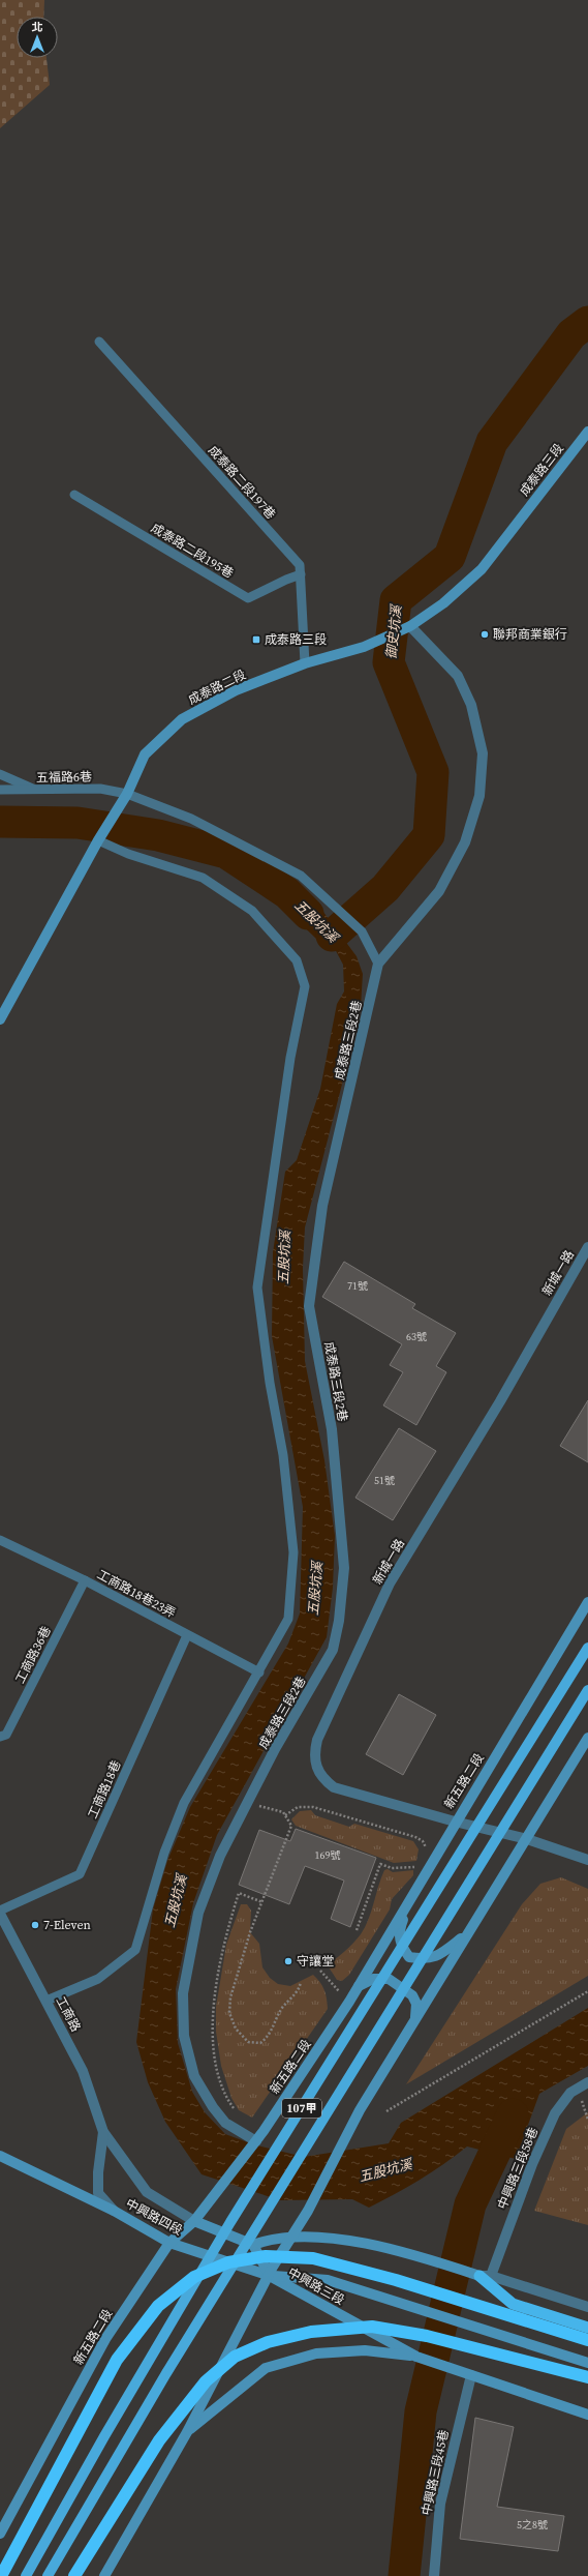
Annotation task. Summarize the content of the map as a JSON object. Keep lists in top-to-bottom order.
{
  "streets": {
    "main road": [
      "成泰路三段",
      "成泰路二段",
      "新五路二段",
      "107甲",
      "中興路四段",
      "中興路三段"
    ],
    "street": [
      "成泰路三段2巷",
      "新城一路",
      "工商路",
      "中興路三段58巷",
      "中興路三段45巷"
    ],
    "lane": [
      "成泰路二段197巷",
      "成泰路二段195巷",
      "五福路6巷",
      "工商路18巷23弄",
      "工商路36巷",
      "工商路18巷"
    ]
  },
  "crossings": [
    ["成泰路三段", "成泰路二段"],
    ["成泰路三段", "成泰路三段2巷"],
    ["成泰路二段197巷", "成泰路二段195巷"],
    ["成泰路二段197巷", "成泰路二段"],
    ["成泰路二段", "五福路6巷"],
    ["五福路6巷", "成泰路三段2巷"],
    ["成泰路三段2巷", "新五路二段"],
    ["新城一路", "新五路二段"],
    ["工商路18巷23弄", "工商路36巷"],
    ["工商路18巷23弄", "工商路18巷"],
    ["新五路二段", "工商路"],
    ["新五路二段", "中興路四段"],
    ["工商路", "中興路四段"],
    ["中興路四段", "中興路三段"],
    ["中興路三段", "中興路三段45巷"]
  ],
  "water": ["御史坑溪", "五股坑溪"],
  "places": {
    "other": ["聯邦商業銀行", "7-Eleven", "守讓堂"],
    "transit": ["成泰路三段"]
  },
  "house_numbers": [
    "71號",
    "63號",
    "51號",
    "169號",
    "5之8號"
  ],
  "north": "top"
}
